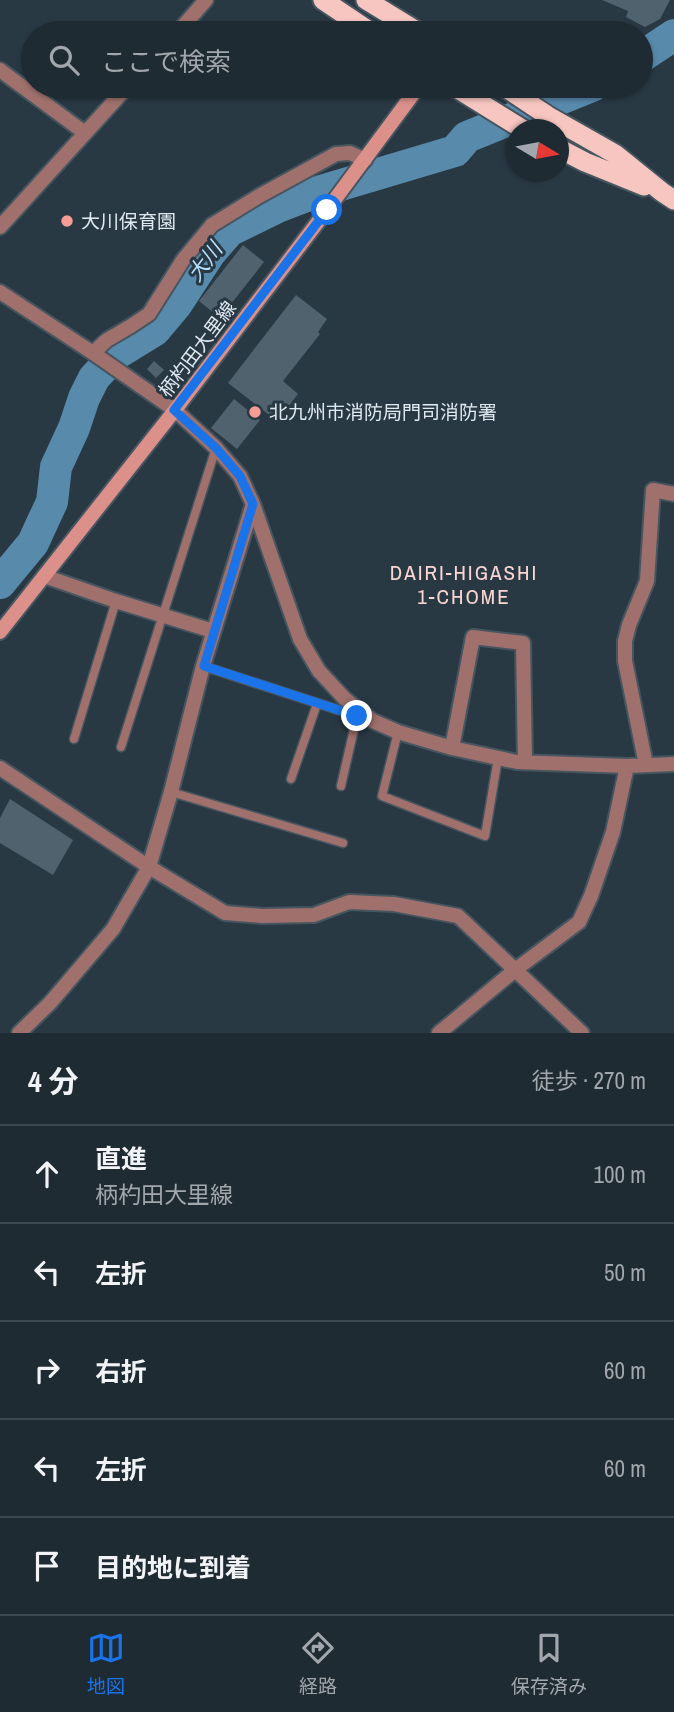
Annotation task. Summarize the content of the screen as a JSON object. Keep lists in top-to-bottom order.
{
  "streets": {
    "main road": ["柄杓田大里線"]
  },
  "districts": ["DAIRI-HIGASHI 1-CHOME"],
  "water": ["大川"],
  "places": ["大川保育園", "北九州市消防局門司消防署"],
  "north": "right",
  "page": {
    "search": "ここで検索",
    "heading": ["4 分", "徒歩 · 270 m"],
    "list": [
      ["直進", "柄杓田大里線", "100 m"],
      ["左折", "50 m"],
      ["右折", "60 m"],
      ["左折", "60 m"],
      "目的地に到着"
    ],
    "nav": ["地図", "経路", "保存済み"]
  }
}
